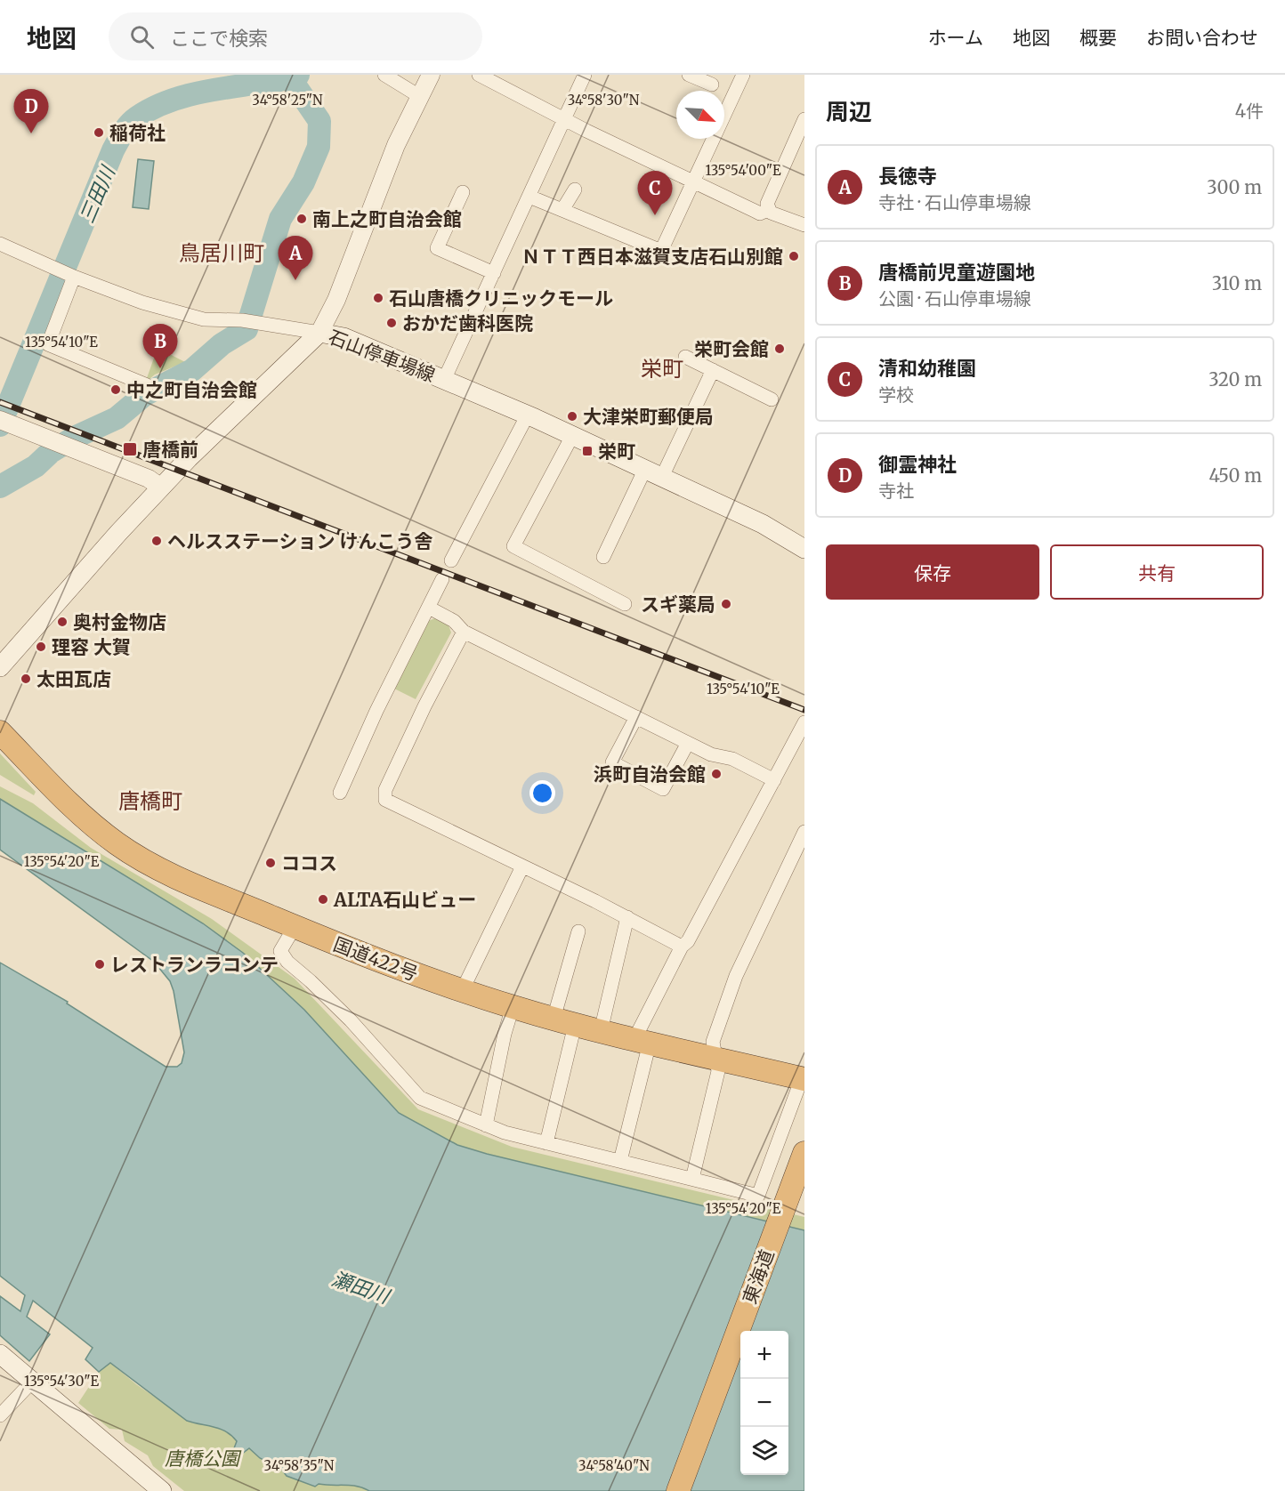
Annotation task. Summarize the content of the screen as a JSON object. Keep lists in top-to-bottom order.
{
  "streets": {
    "highway": ["国道422号", "東海道"],
    "main road": ["石山停車場線"]
  },
  "districts": ["鳥居川町", "栄町", "唐橋町"],
  "water": ["三田川", "瀬田川"],
  "parks": ["唐橋公園"],
  "places": {
    "other": [
      "稲荷社",
      "南上之町自治会館",
      "ＮＴＴ西日本滋賀支店石山別館",
      "石山唐橋クリニックモール",
      "おかだ歯科医院",
      "栄町会館",
      "中之町自治会館",
      "大津栄町郵便局",
      "ヘルスステーション けんこう舎",
      "スギ薬局",
      "奥村金物店",
      "理容 大賀",
      "太田瓦店",
      "浜町自治会館",
      "ココス",
      "ALTA石山ビュー",
      "レストランラコンテ"
    ],
    "transit": ["唐橋前", "栄町"]
  },
  "north": "bottom right",
  "page": {
    "header": "地図",
    "search": "ここで検索",
    "nav": [
      "ホーム",
      "地図",
      "概要",
      "お問い合わせ"
    ],
    "heading": ["周辺", "4件"],
    "pins": [
      "D",
      "C",
      "A",
      "B"
    ],
    "list": [
      {
        "mark": "A",
        "name": "長徳寺",
        "note": "寺社 · 石山停車場線",
        "value": "300 m"
      },
      {
        "mark": "B",
        "name": "唐橋前児童遊園地",
        "note": "公園 · 石山停車場線",
        "value": "310 m"
      },
      {
        "mark": "C",
        "name": "清和幼稚園",
        "note": "学校",
        "value": "320 m"
      },
      {
        "mark": "D",
        "name": "御霊神社",
        "note": "寺社",
        "value": "450 m"
      }
    ],
    "buttons": ["保存", "共有"],
    "map_buttons": ["+", "−"]
  },
  "coordinates": [
    "34°58'25\"N",
    "34°58'30\"N",
    "135°54'00\"E",
    "135°54'10\"E",
    "135°54'20\"E",
    "135°54'30\"E",
    "34°58'35\"N",
    "34°58'40\"N"
  ]
}
